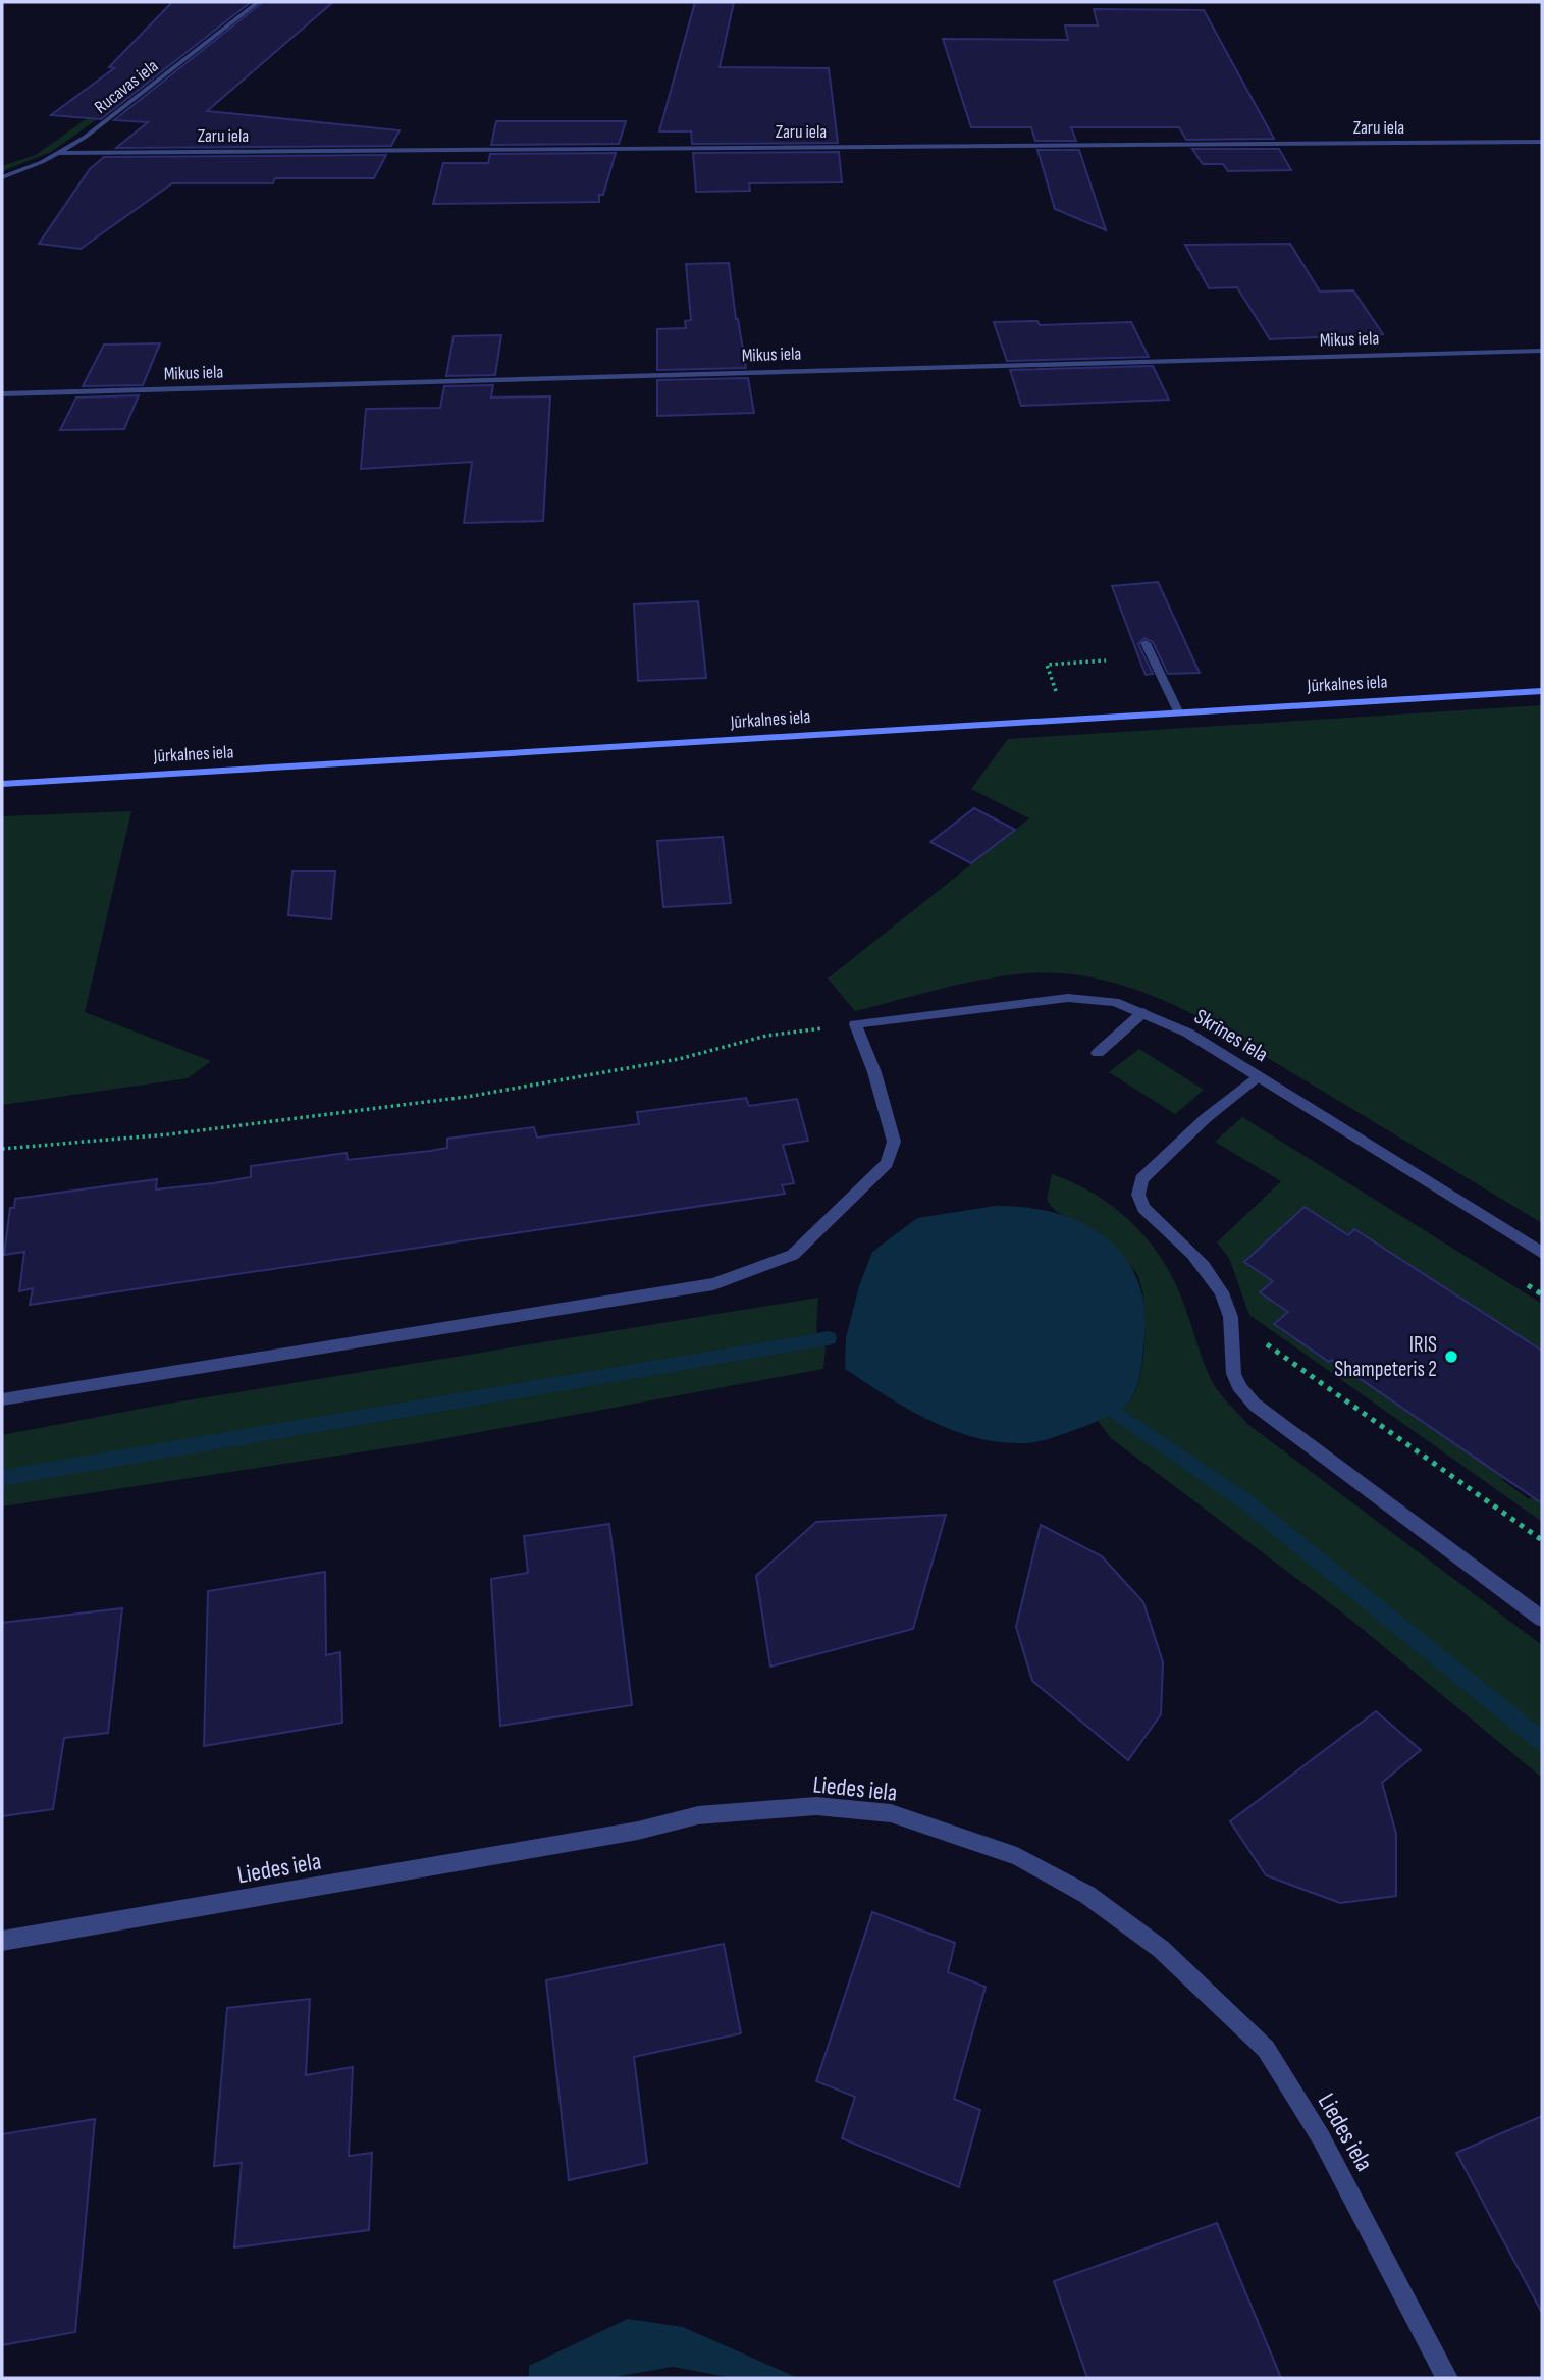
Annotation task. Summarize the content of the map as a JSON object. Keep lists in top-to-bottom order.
{
  "streets": {
    "street": [
      "Rucavas iela",
      "Zaru iela",
      "Mikus iela",
      "Jūrkalnes iela",
      "Skrīnes iela",
      "Liedes iela"
    ]
  },
  "crossings": [
    ["Rucavas iela", "Zaru iela"]
  ],
  "places": ["IRIS Shampeteris 2"]
}
